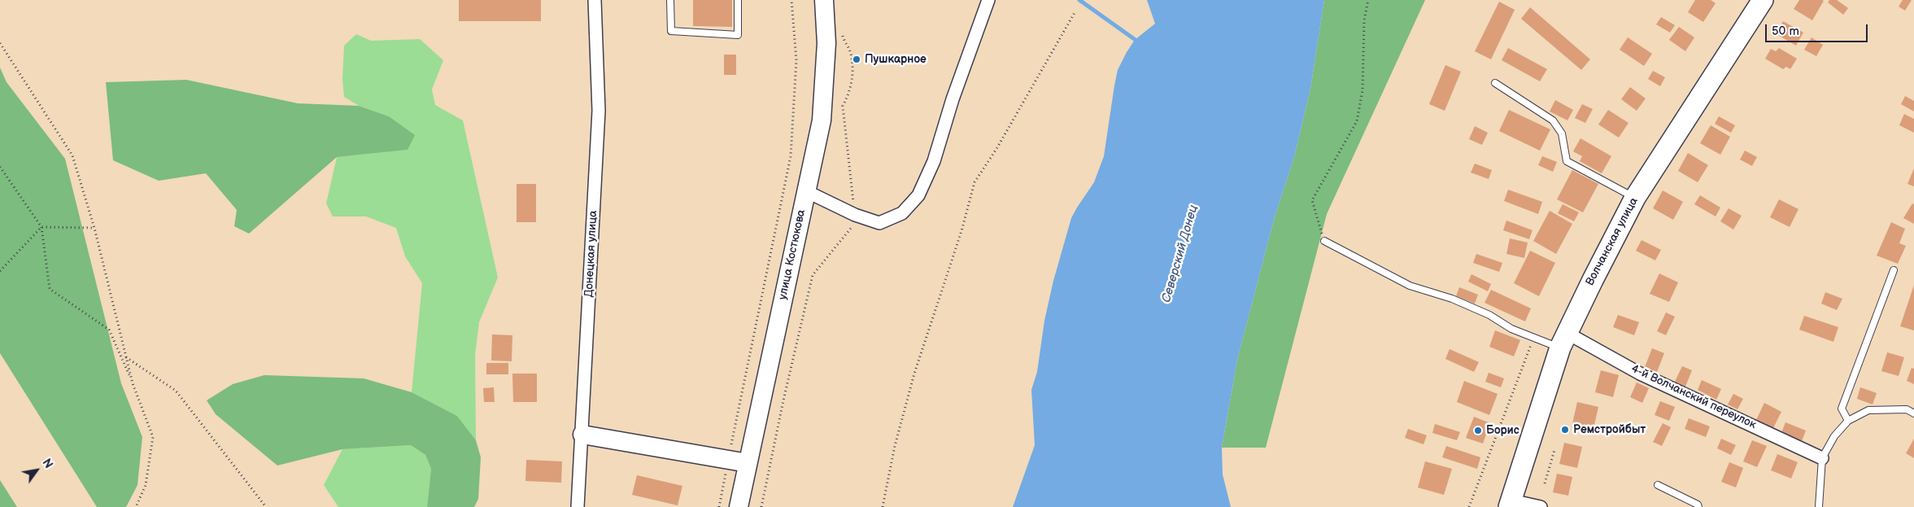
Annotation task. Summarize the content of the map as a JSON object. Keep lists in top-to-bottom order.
{
  "streets": {
    "main road": ["Волчанская улица", "улица Костюкова"],
    "street": ["Донецкая улица", "4-й Волчанский переулок"]
  },
  "crossings": [
    ["Волчанская улица", "4-й Волчанский переулок"]
  ],
  "water": ["Северский Донец"],
  "places": ["Пушкарное", "Ремстройбыт", "Борис"],
  "scale_bar": "50 m",
  "north": "top right"
}
